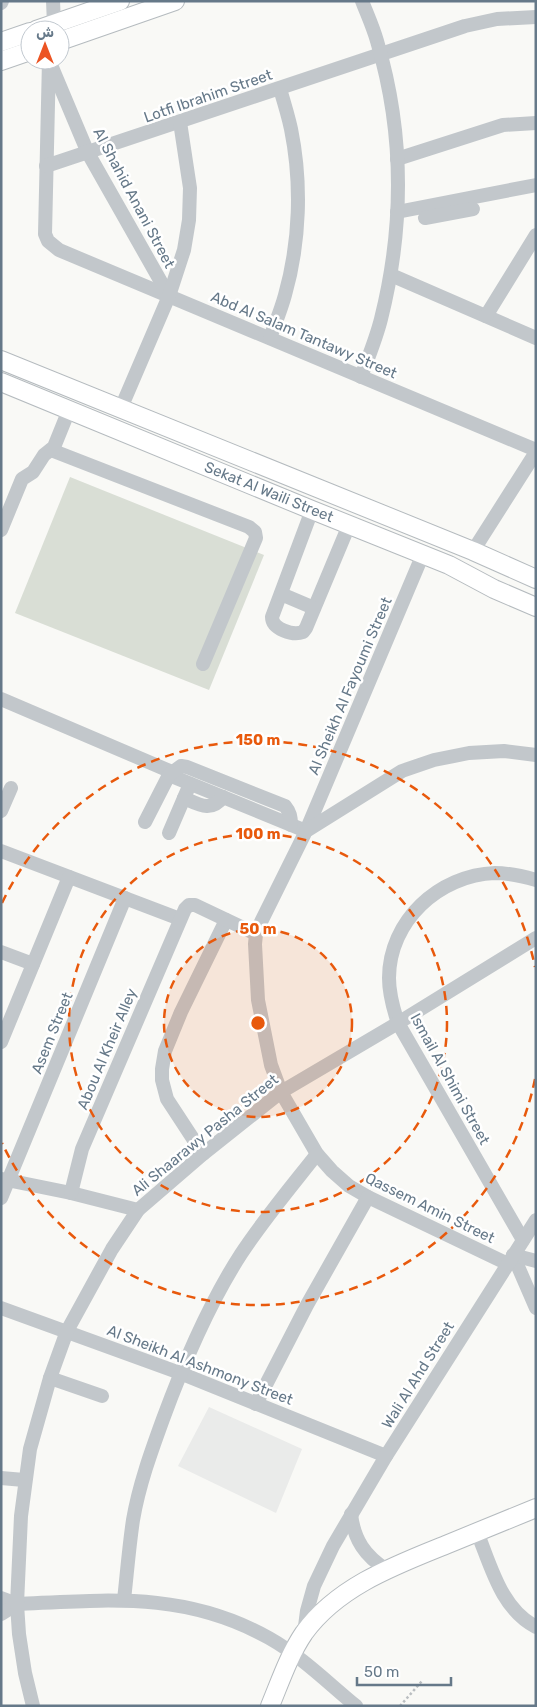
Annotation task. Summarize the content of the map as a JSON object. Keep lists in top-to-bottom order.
{
  "streets": {
    "main road": ["Sekat Al Waili Street"],
    "street": [
      "Lotfi Ibrahim Street",
      "Al Shahid Anani Street",
      "Abd Al Salam Tantawy Street",
      "Al Sheikh Al Fayoumi Street",
      "Asem Street",
      "Abou Al Kheir Alley",
      "Ismail Al Shimi Street",
      "Ali Shaarawy Pasha Street",
      "Qassem Amin Street",
      "Al Sheikh Al Ashmony Street",
      "Wali Al Ahd Street"
    ]
  },
  "crossings": [
    ["Lotfi Ibrahim Street", "Al Shahid Anani Street"],
    ["Al Shahid Anani Street", "Abd Al Salam Tantawy Street"],
    ["Sekat Al Waili Street", "Al Sheikh Al Fayoumi Street"],
    ["Al Sheikh Al Fayoumi Street", "Qassem Amin Street"],
    ["Ismail Al Shimi Street", "Ali Shaarawy Pasha Street"],
    ["Ismail Al Shimi Street", "Wali Al Ahd Street"],
    ["Ali Shaarawy Pasha Street", "Qassem Amin Street"],
    ["Ali Shaarawy Pasha Street", "Al Sheikh Al Ashmony Street"],
    ["Qassem Amin Street", "Wali Al Ahd Street"],
    ["Al Sheikh Al Ashmony Street", "Wali Al Ahd Street"]
  ],
  "scale_bar": "50 m",
  "north": "top",
  "rings": ["150 m", "100 m", "50 m"]
}
